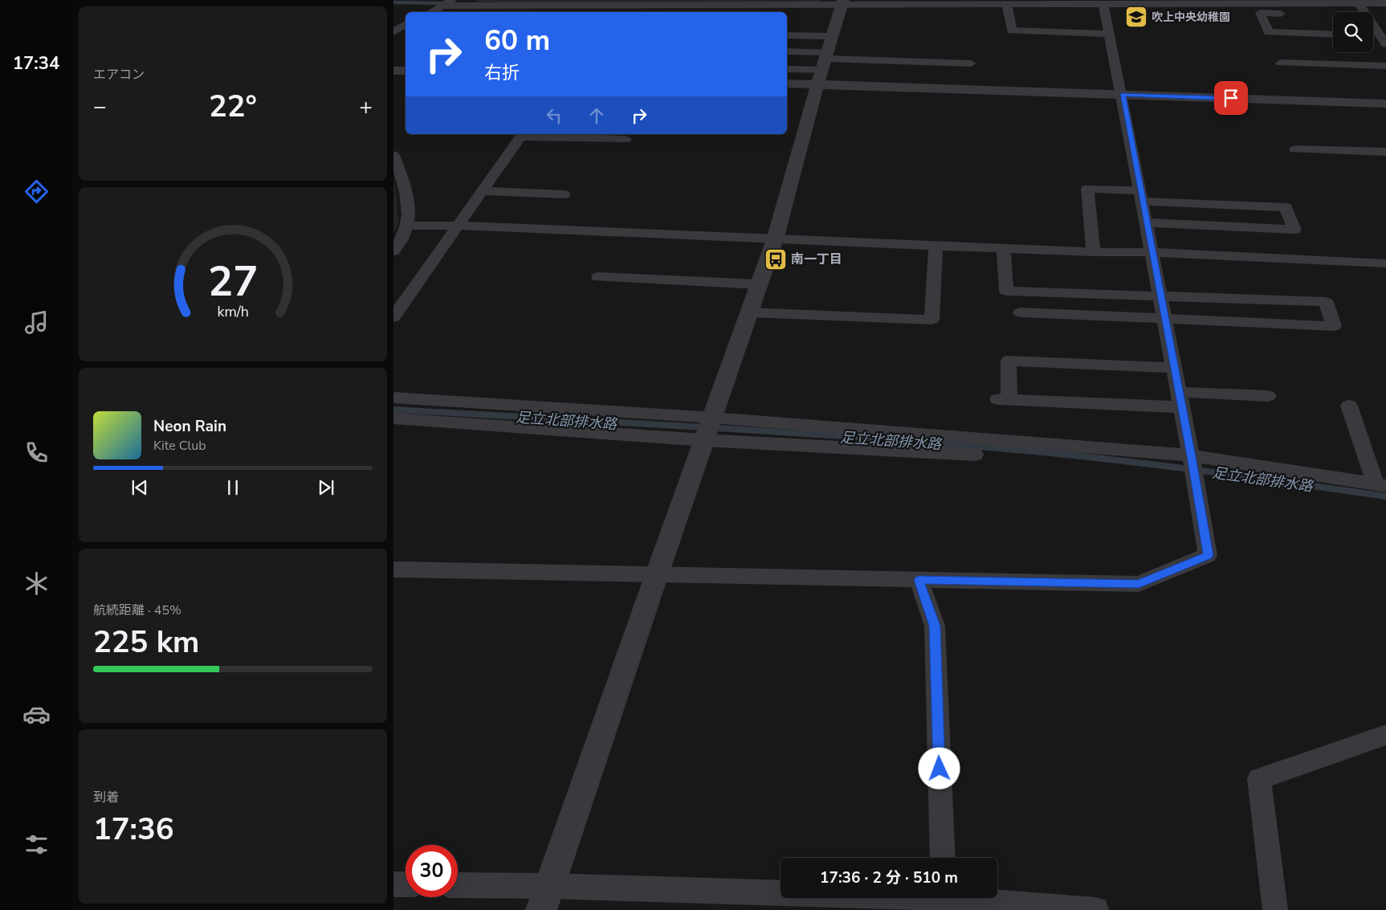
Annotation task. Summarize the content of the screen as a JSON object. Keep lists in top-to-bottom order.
{
  "water": ["足立北部排水路"],
  "places": {
    "school or university": ["吹上中央幼稚園"],
    "bus stop": ["南一丁目"]
  },
  "page": {
    "tabs": "17:34",
    "tile": [
      "エアコン",
      ["航続距離 · 45%", "225 km"],
      ["到着", "17:36"]
    ],
    "turn": ["60 m", "右折"],
    "heat": ["−", "22°", "+"],
    "song": ["Neon Rain", "Kite Club"],
    "limit": "30",
    "trip": "17:36 · 2 分 · 510 m",
    "gauge": ["27", "km/h"]
  }
}
